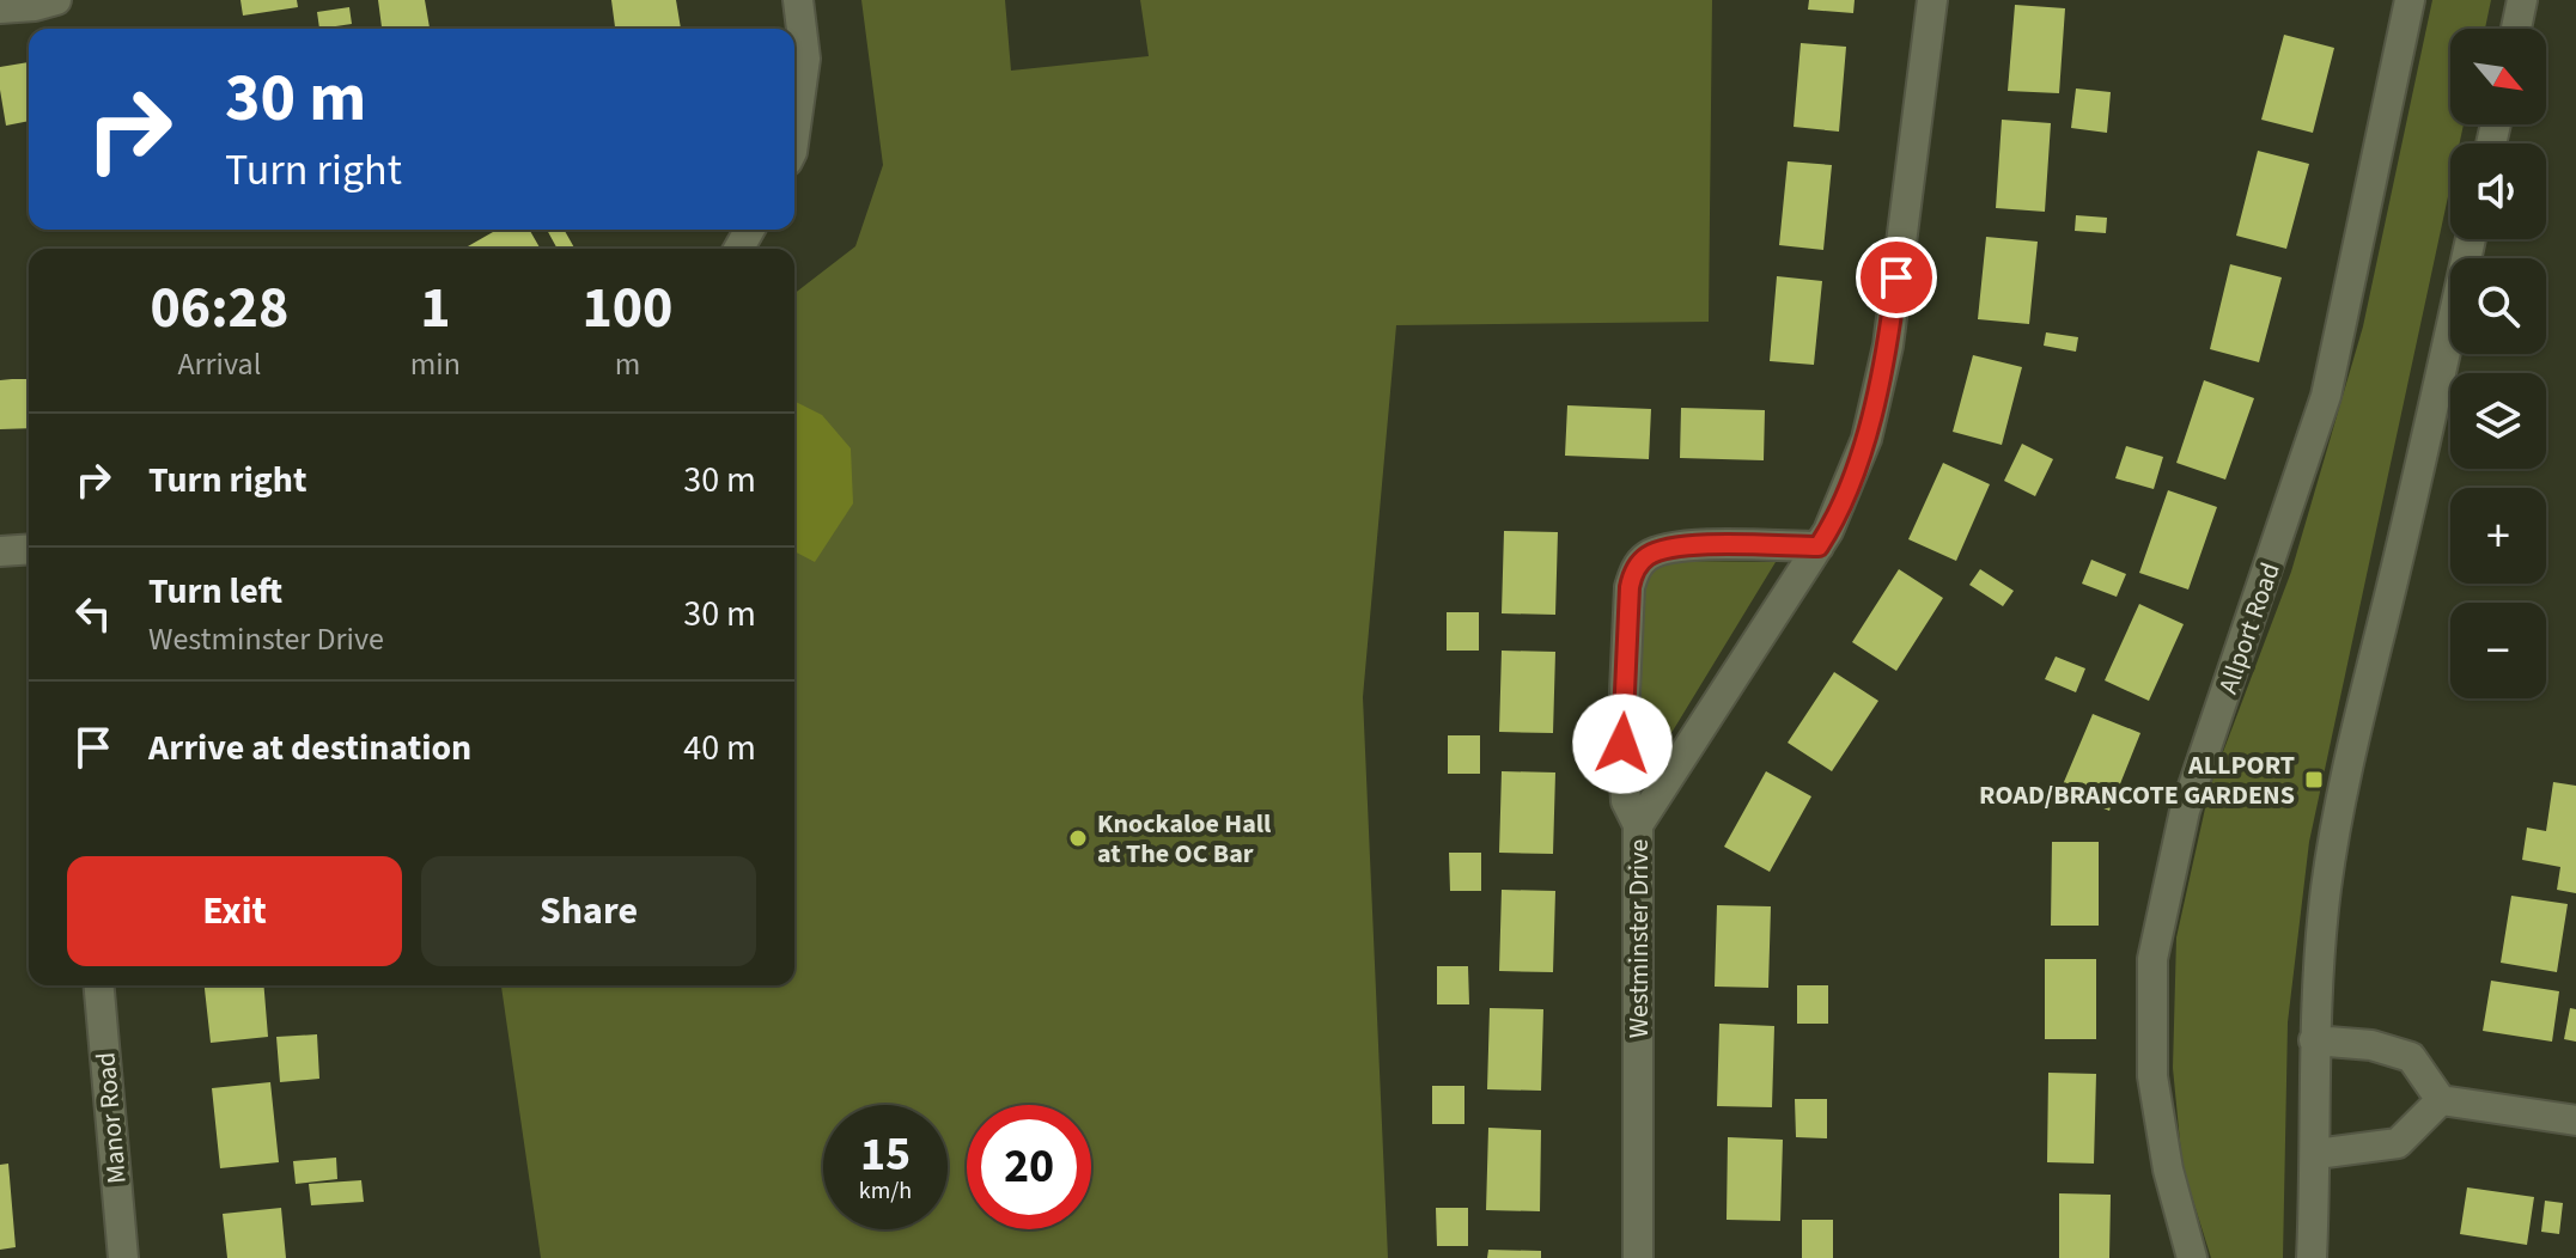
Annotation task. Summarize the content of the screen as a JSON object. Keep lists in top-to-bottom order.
{
  "streets": {
    "street": ["Allport Road", "Westminster Drive", "Manor Road"]
  },
  "places": {
    "transit": ["ALLPORT ROAD/BRANCOTE GARDENS"],
    "other": ["Knockaloe Hall at The OC Bar"]
  },
  "north": "bottom right",
  "page": {
    "map_buttons": ["+", "−"],
    "turn": ["30 m", "Turn right"],
    "eta": [
      "06:28",
      "Arrival",
      "1",
      "min",
      "100",
      "m"
    ],
    "list": [
      {
        "name": "Turn right",
        "value": "30 m"
      },
      {
        "name": "Turn left",
        "note": "Westminster Drive",
        "value": "30 m"
      },
      {
        "name": "Arrive at destination",
        "value": "40 m"
      }
    ],
    "buttons": ["Exit", "Share"],
    "speed": "15 km/h",
    "limit": "20"
  }
}
